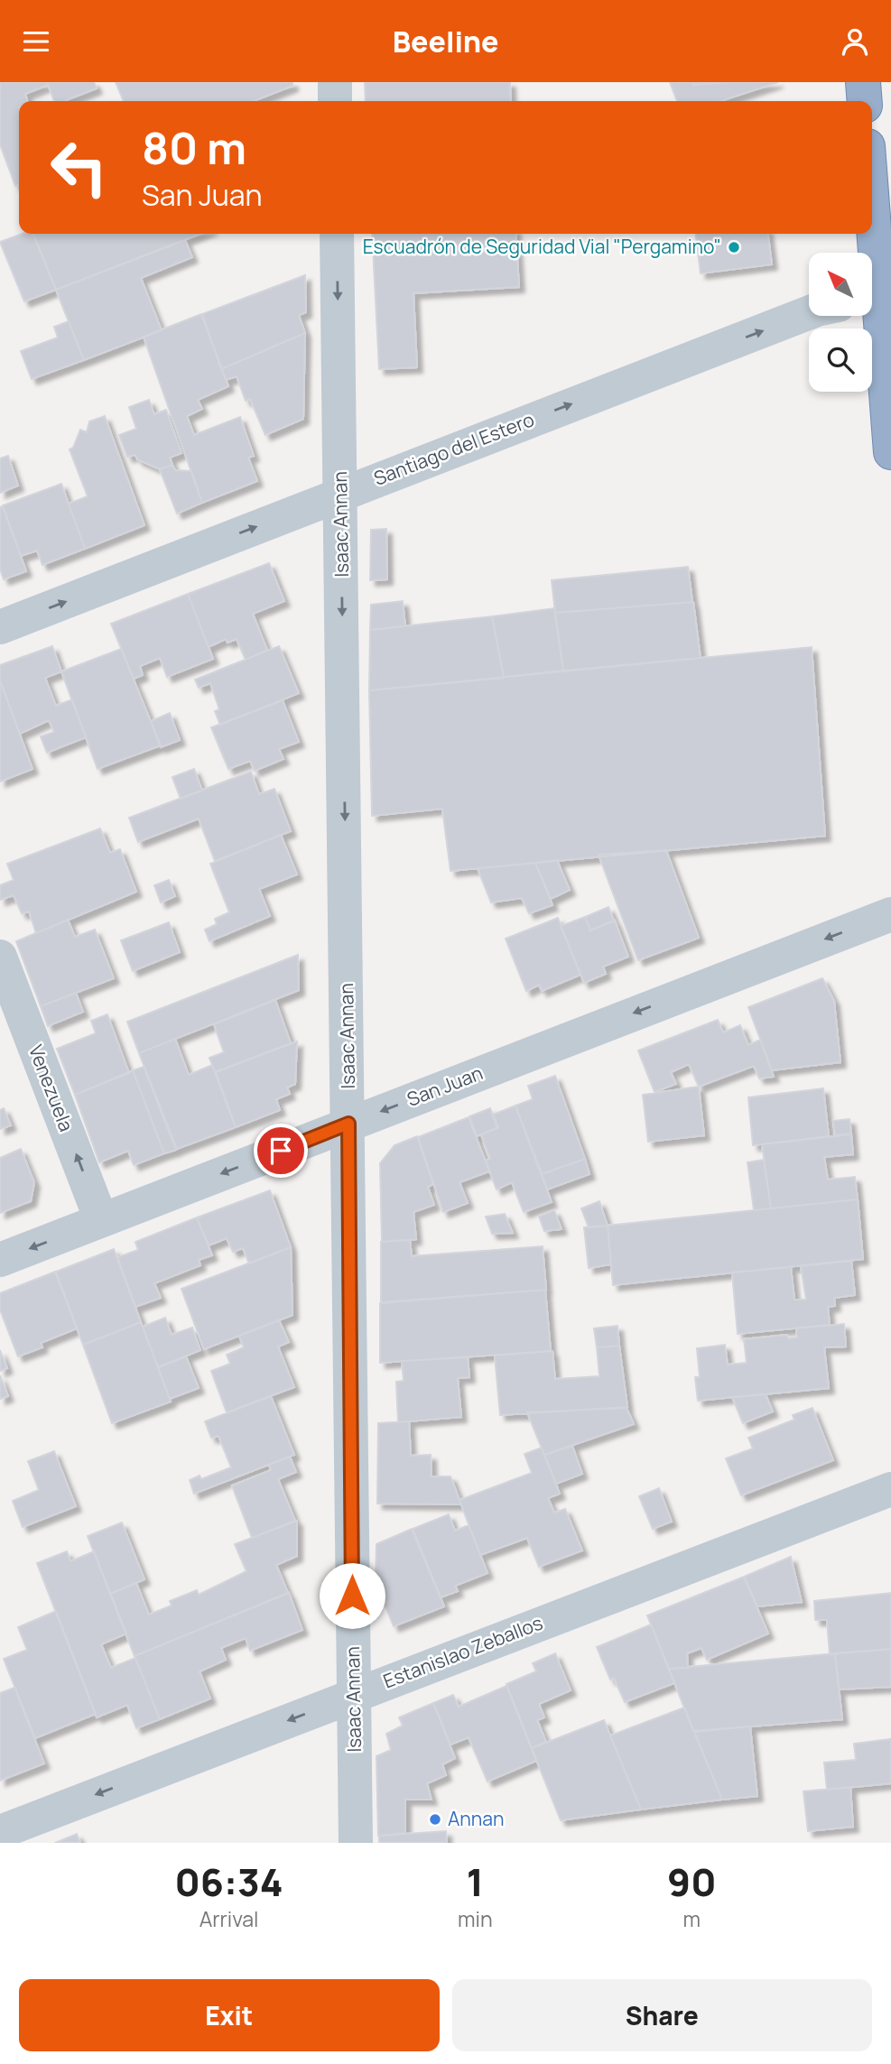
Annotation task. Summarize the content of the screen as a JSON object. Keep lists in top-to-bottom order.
{
  "streets": {
    "street": [
      "Santiago del Estero",
      "Isaac Annan",
      "San Juan",
      "Venezuela",
      "Estanislao Zeballos"
    ]
  },
  "crossings": [
    ["Santiago del Estero", "Isaac Annan"],
    ["Isaac Annan", "San Juan"],
    ["Isaac Annan", "Estanislao Zeballos"],
    ["San Juan", "Venezuela"]
  ],
  "one_way": [
    "Santiago del Estero",
    "Isaac Annan",
    "San Juan",
    "Venezuela",
    "Estanislao Zeballos"
  ],
  "places": ["Escuadrón de Seguridad Vial \"Pergamino\"", "Annan"],
  "north": "top left",
  "page": {
    "header": "Beeline",
    "turn": ["80 m", "San Juan"],
    "eta": [
      "06:34",
      "Arrival",
      "1",
      "min",
      "90",
      "m"
    ],
    "buttons": ["Exit", "Share"]
  }
}
